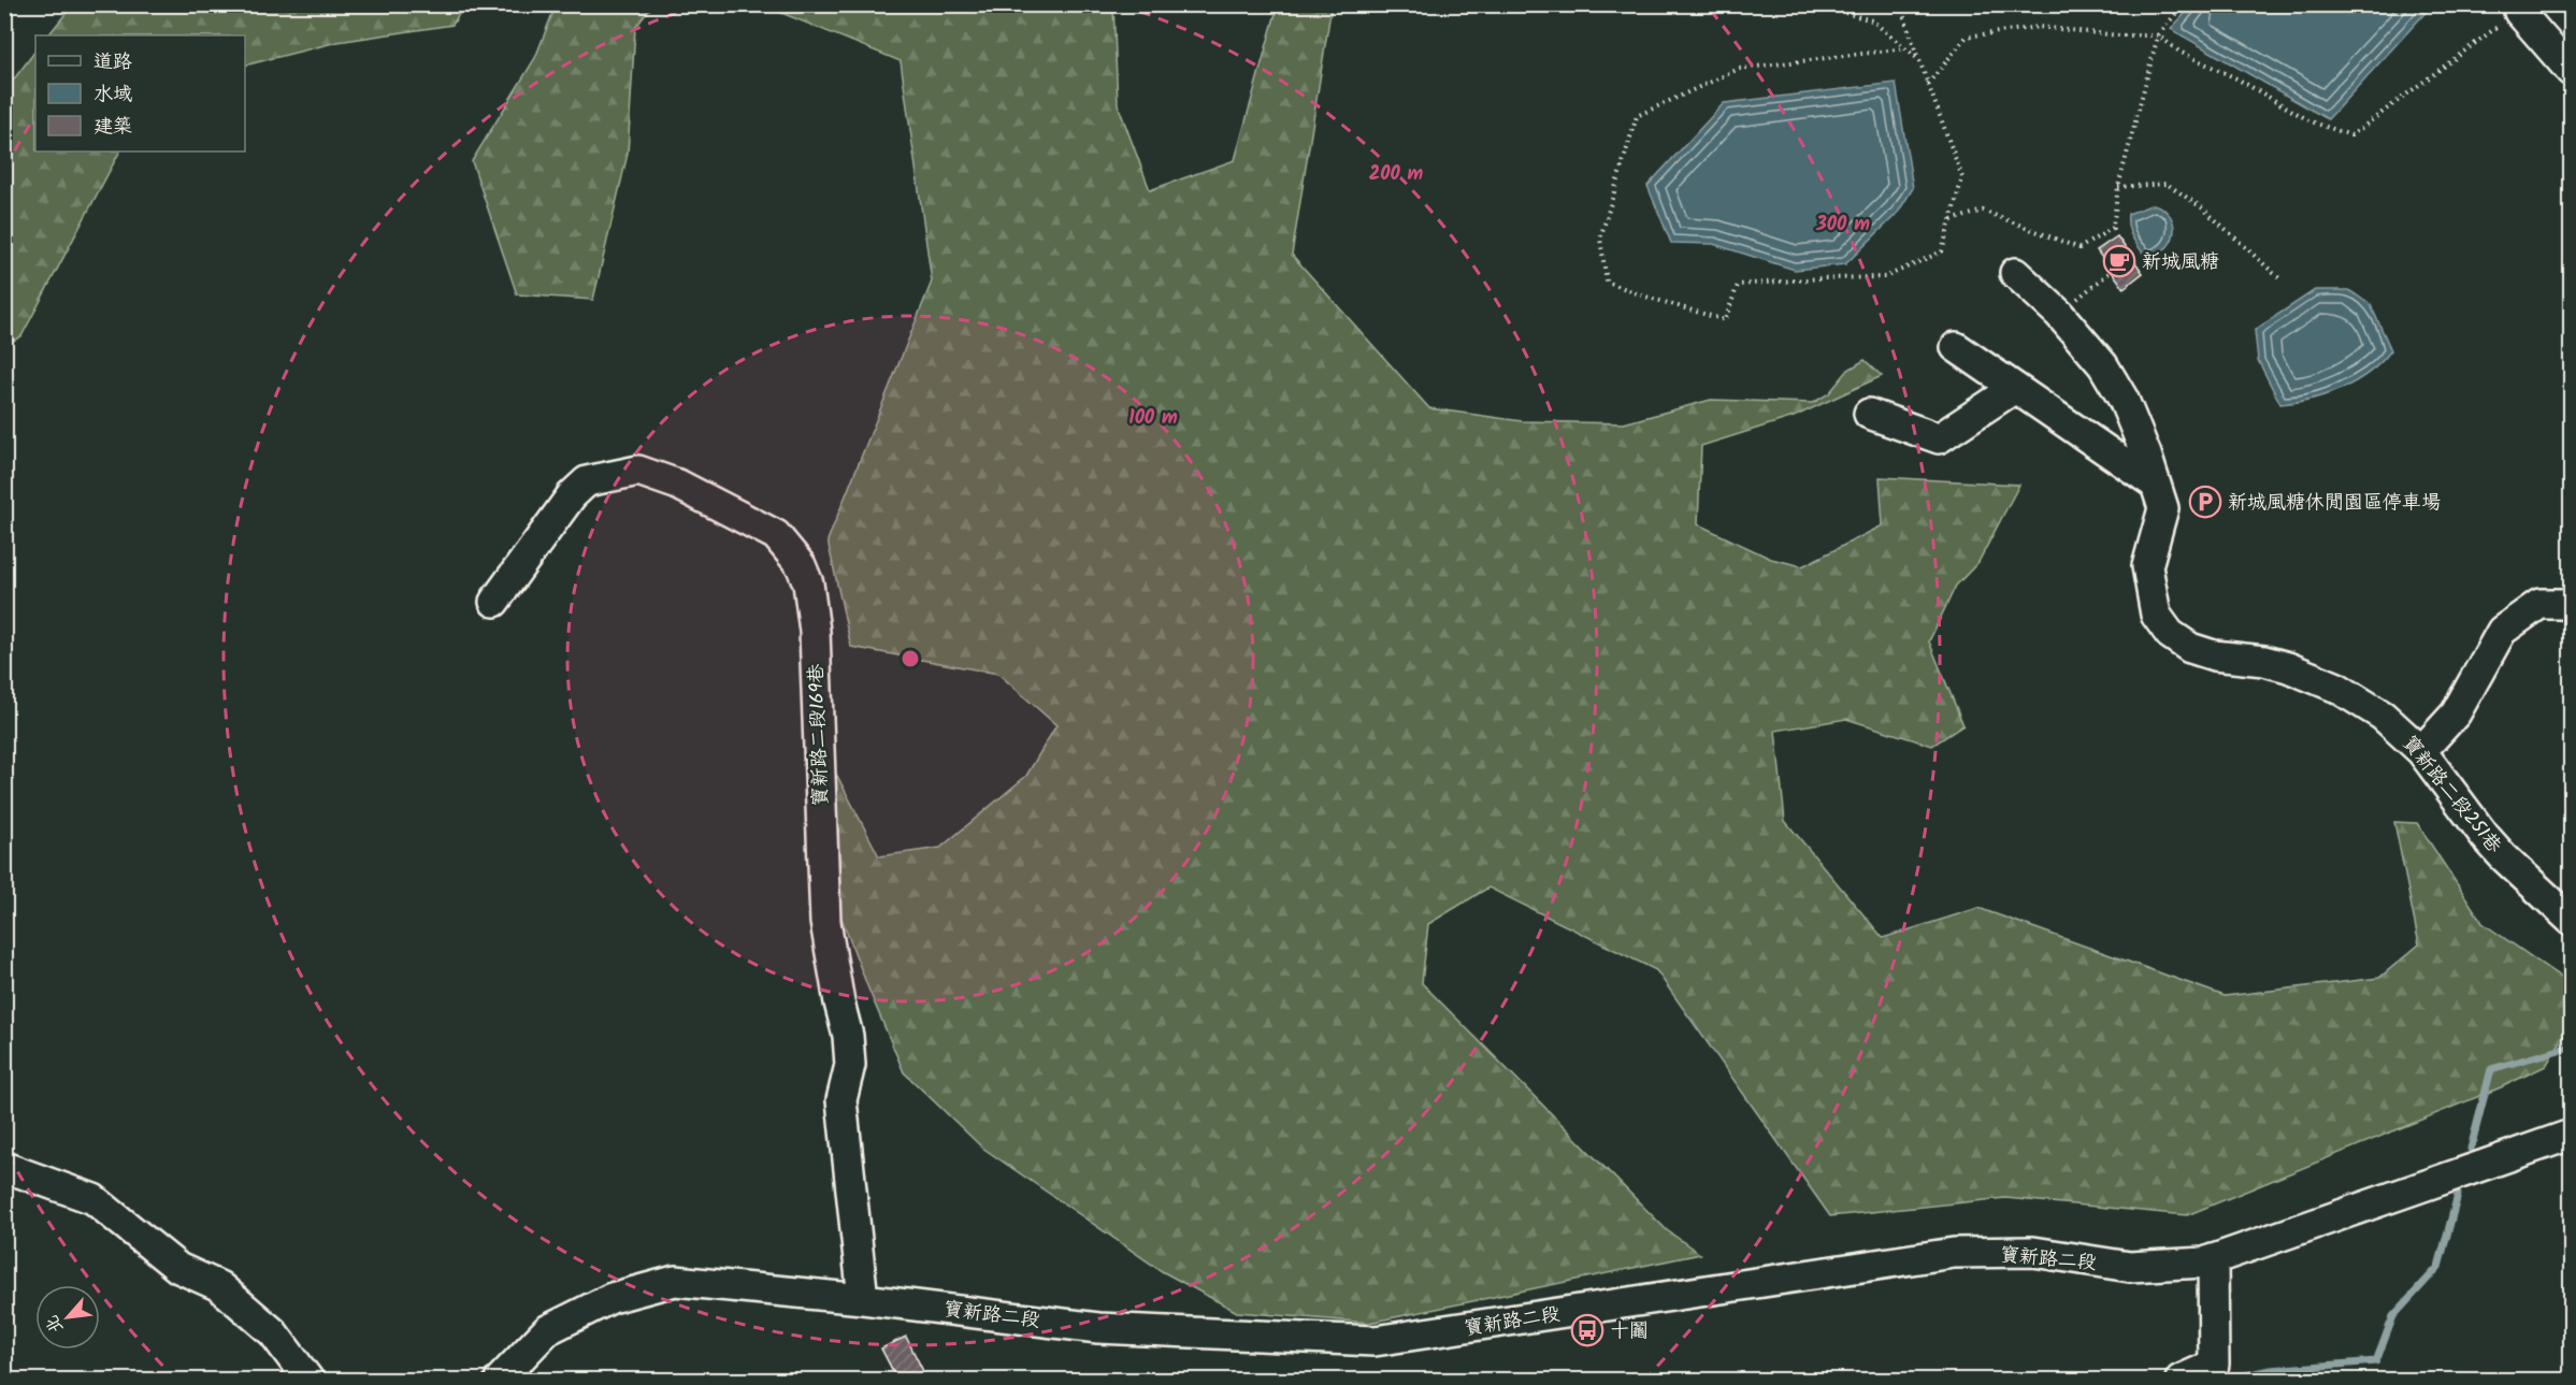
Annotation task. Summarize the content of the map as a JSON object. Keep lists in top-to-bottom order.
{
  "streets": {
    "street": ["寶新路二段169巷", "寶新路二段251巷", "寶新路二段"]
  },
  "crossings": [
    ["寶新路二段169巷", "寶新路二段"]
  ],
  "places": {
    "cafe": ["新城風糖"],
    "parking": ["新城風糖休閒園區停車場"],
    "bus stop": ["十鬮"]
  },
  "legend": ["道路", "水域", "建築"],
  "north": "bottom left",
  "rings": ["200 m", "300 m", "100 m"]
}
